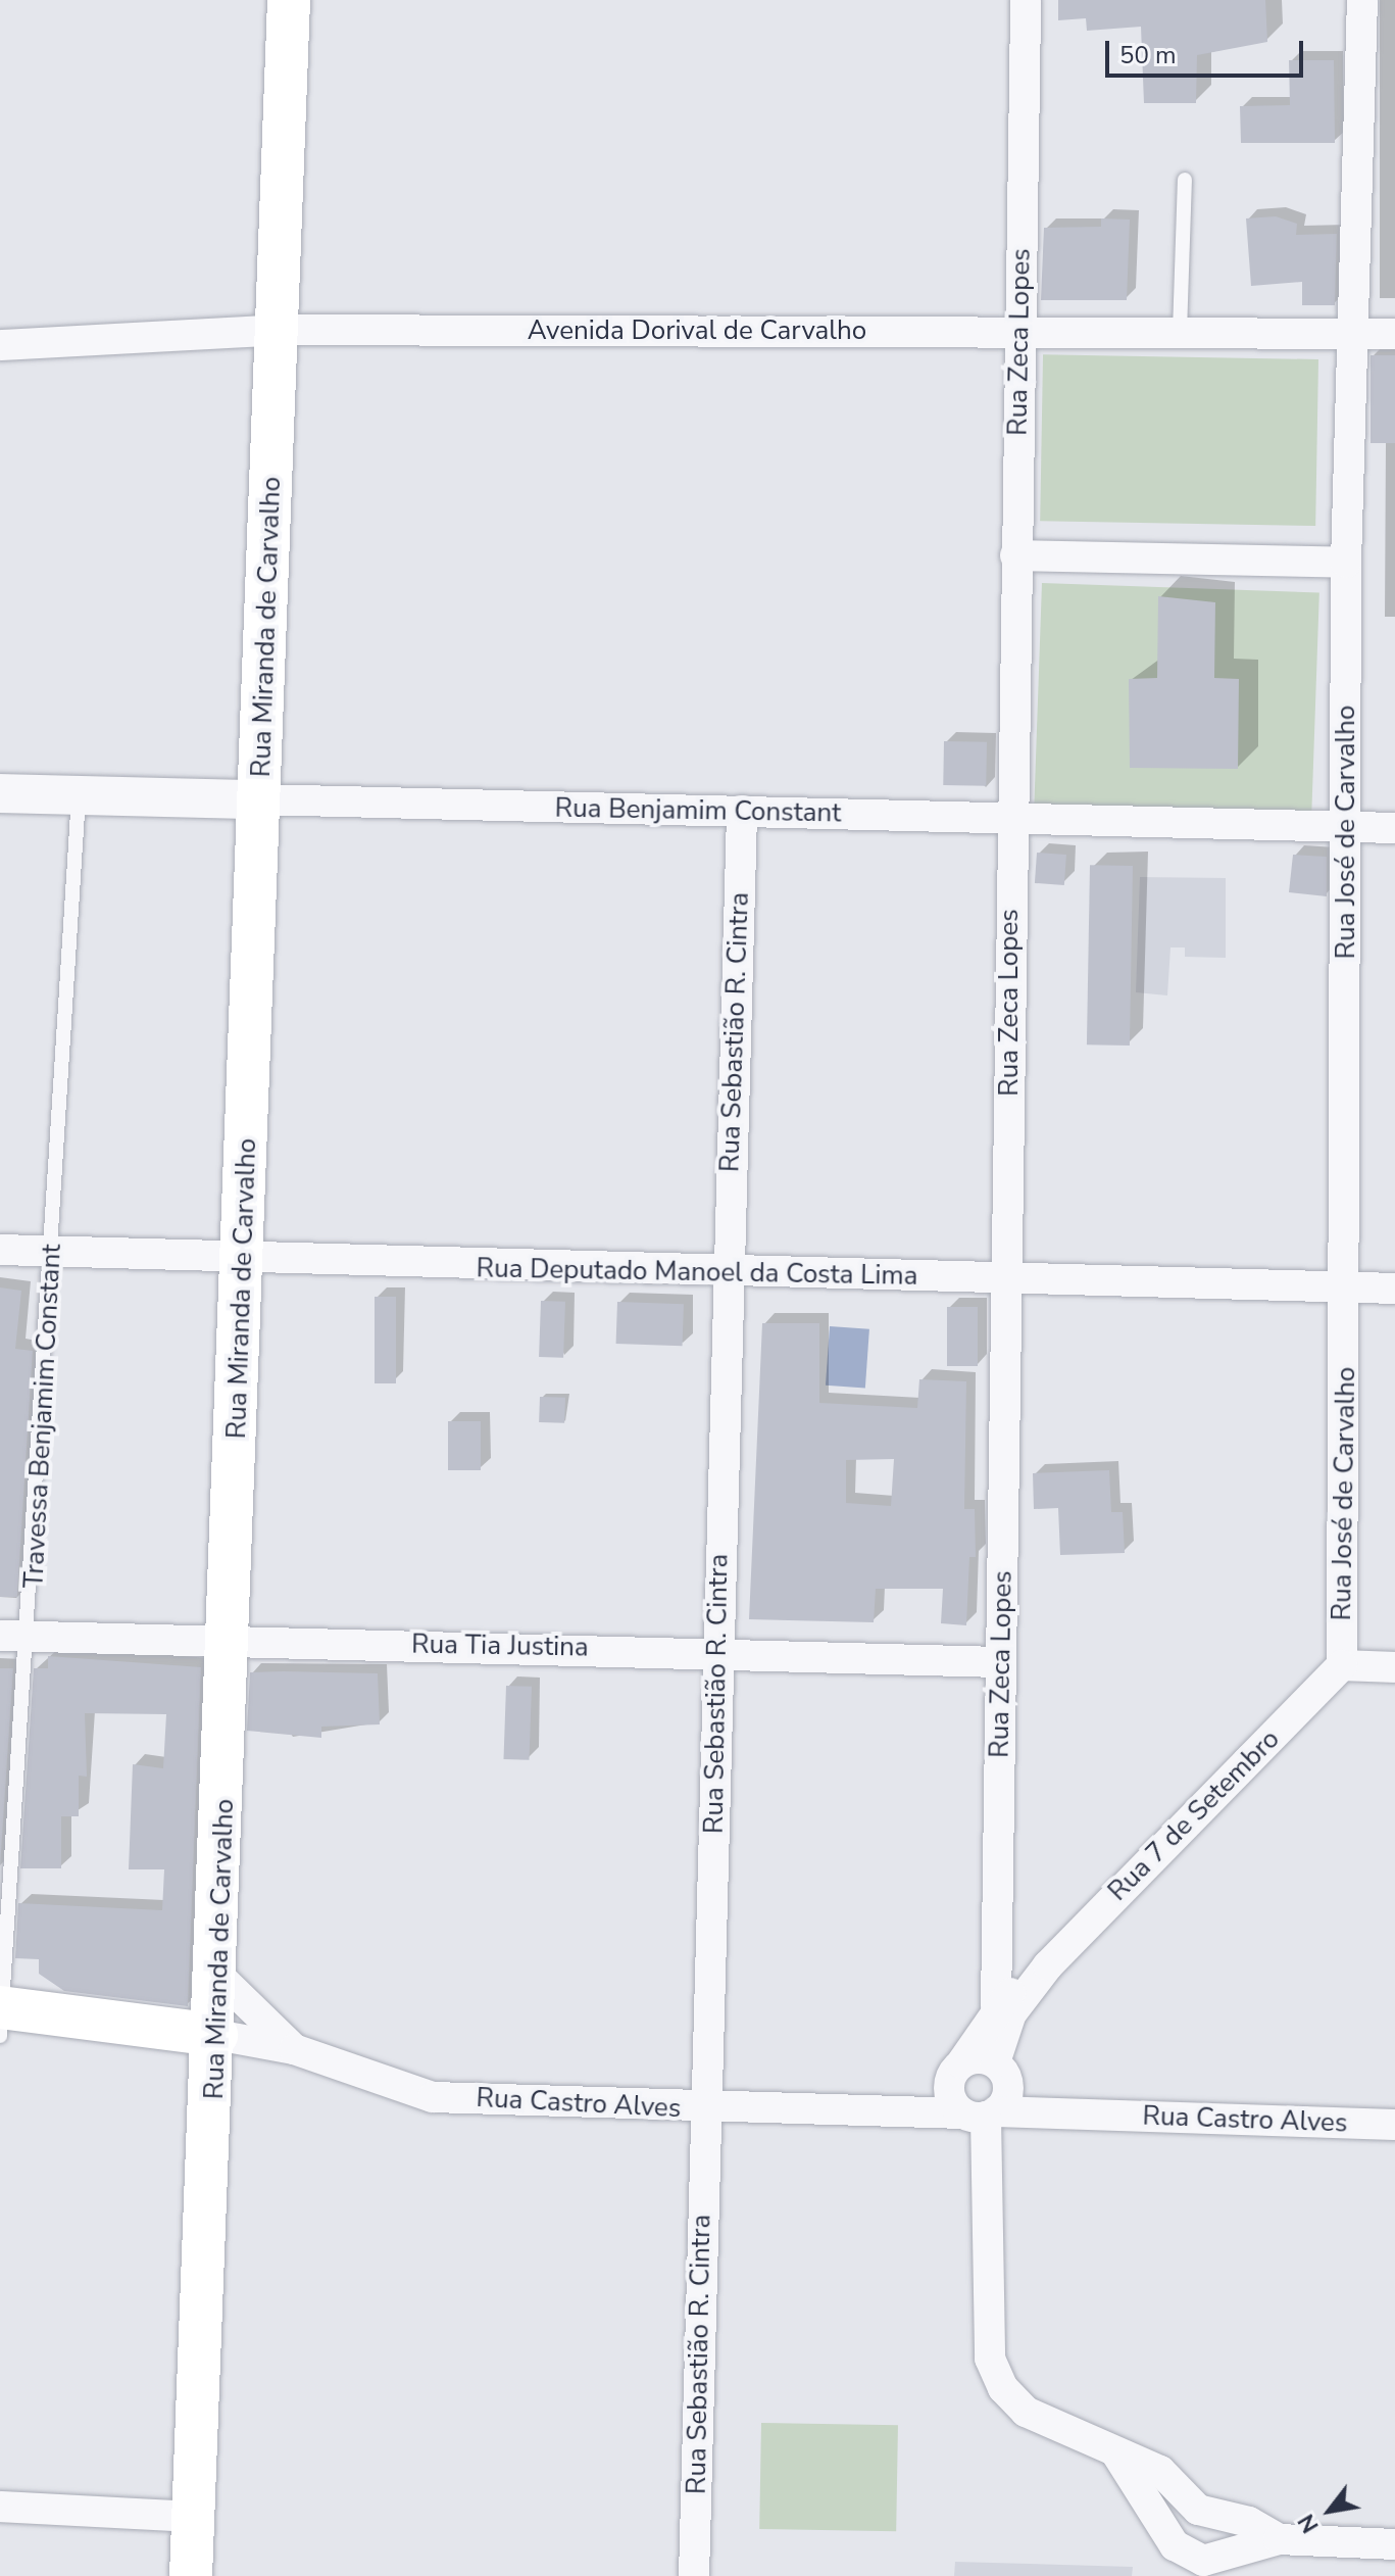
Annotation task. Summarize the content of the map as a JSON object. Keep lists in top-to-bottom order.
{
  "streets": {
    "main road": ["Rua Miranda de Carvalho", "Rua Castro Alves"],
    "street": [
      "Avenida Dorival de Carvalho",
      "Rua Zeca Lopes",
      "Rua Benjamim Constant",
      "Rua José de Carvalho",
      "Rua Sebastião R. Cintra",
      "Rua Deputado Manoel da Costa Lima",
      "Rua Tia Justina",
      "Rua 7 de Setembro"
    ],
    "lane": ["Travessa Benjamim Constant"]
  },
  "crossings": [
    ["Avenida Dorival de Carvalho", "Rua Zeca Lopes"],
    ["Avenida Dorival de Carvalho", "Rua Miranda de Carvalho"],
    ["Avenida Dorival de Carvalho", "Rua José de Carvalho"],
    ["Rua Zeca Lopes", "Rua Benjamim Constant"],
    ["Rua Zeca Lopes", "Rua Deputado Manoel da Costa Lima"],
    ["Rua Zeca Lopes", "Rua Tia Justina"],
    ["Rua Zeca Lopes", "Rua 7 de Setembro"],
    ["Rua Miranda de Carvalho", "Rua Benjamim Constant"],
    ["Rua Miranda de Carvalho", "Rua Deputado Manoel da Costa Lima"],
    ["Rua Miranda de Carvalho", "Rua Tia Justina"],
    ["Rua Miranda de Carvalho", "Rua Castro Alves"],
    ["Rua Benjamim Constant", "Rua José de Carvalho"],
    ["Rua Benjamim Constant", "Rua Sebastião R. Cintra"],
    ["Rua Benjamim Constant", "Travessa Benjamim Constant"],
    ["Rua José de Carvalho", "Rua Deputado Manoel da Costa Lima"],
    ["Rua José de Carvalho", "Rua 7 de Setembro"],
    ["Rua Sebastião R. Cintra", "Rua Deputado Manoel da Costa Lima"],
    ["Rua Sebastião R. Cintra", "Rua Tia Justina"],
    ["Rua Sebastião R. Cintra", "Rua Castro Alves"],
    ["Rua Deputado Manoel da Costa Lima", "Travessa Benjamim Constant"],
    ["Travessa Benjamim Constant", "Rua Tia Justina"],
    ["Travessa Benjamim Constant", "Rua Castro Alves"],
    ["Rua 7 de Setembro", "Rua Castro Alves"]
  ],
  "scale_bar": "50 m",
  "north": "bottom left"
}
